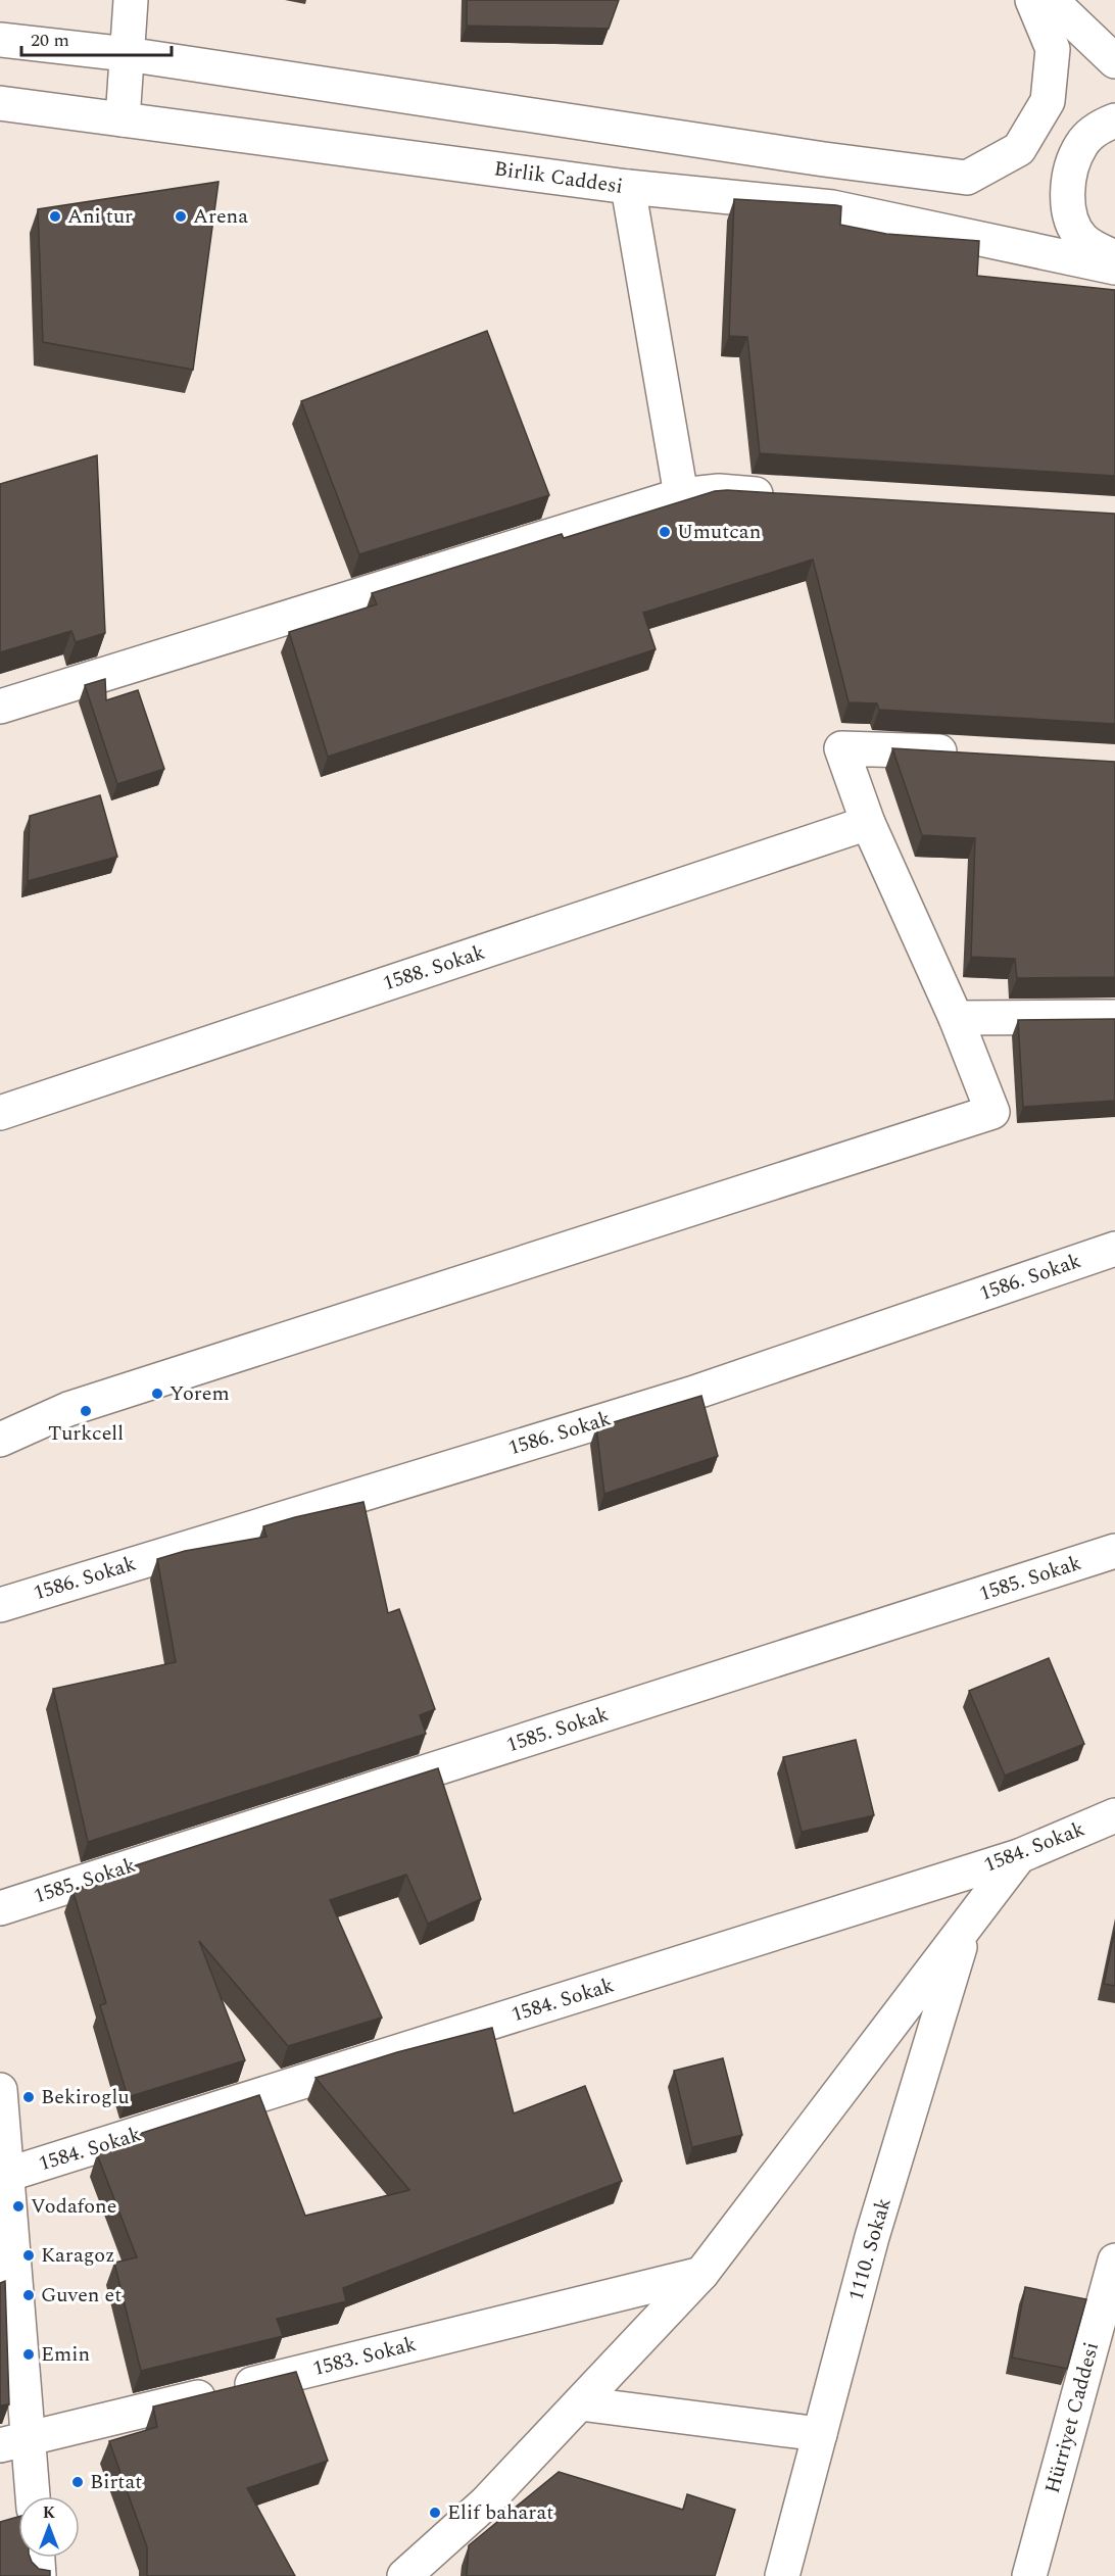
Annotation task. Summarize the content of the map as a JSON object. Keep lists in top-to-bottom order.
{
  "streets": {
    "street": [
      "Birlik Caddesi",
      "1588. Sokak",
      "1586. Sokak",
      "1585. Sokak",
      "1584. Sokak",
      "1110. Sokak",
      "1583. Sokak",
      "Hürriyet Caddesi"
    ]
  },
  "places": [
    "Ani tur",
    "Arena",
    "Umutcan",
    "Yorem",
    "Turkcell",
    "Bekiroglu",
    "Vodafone",
    "Karagoz",
    "Guven et",
    "Emin",
    "Birtat",
    "Elif baharat"
  ],
  "scale_bar": "20 m",
  "north": "top"
}
